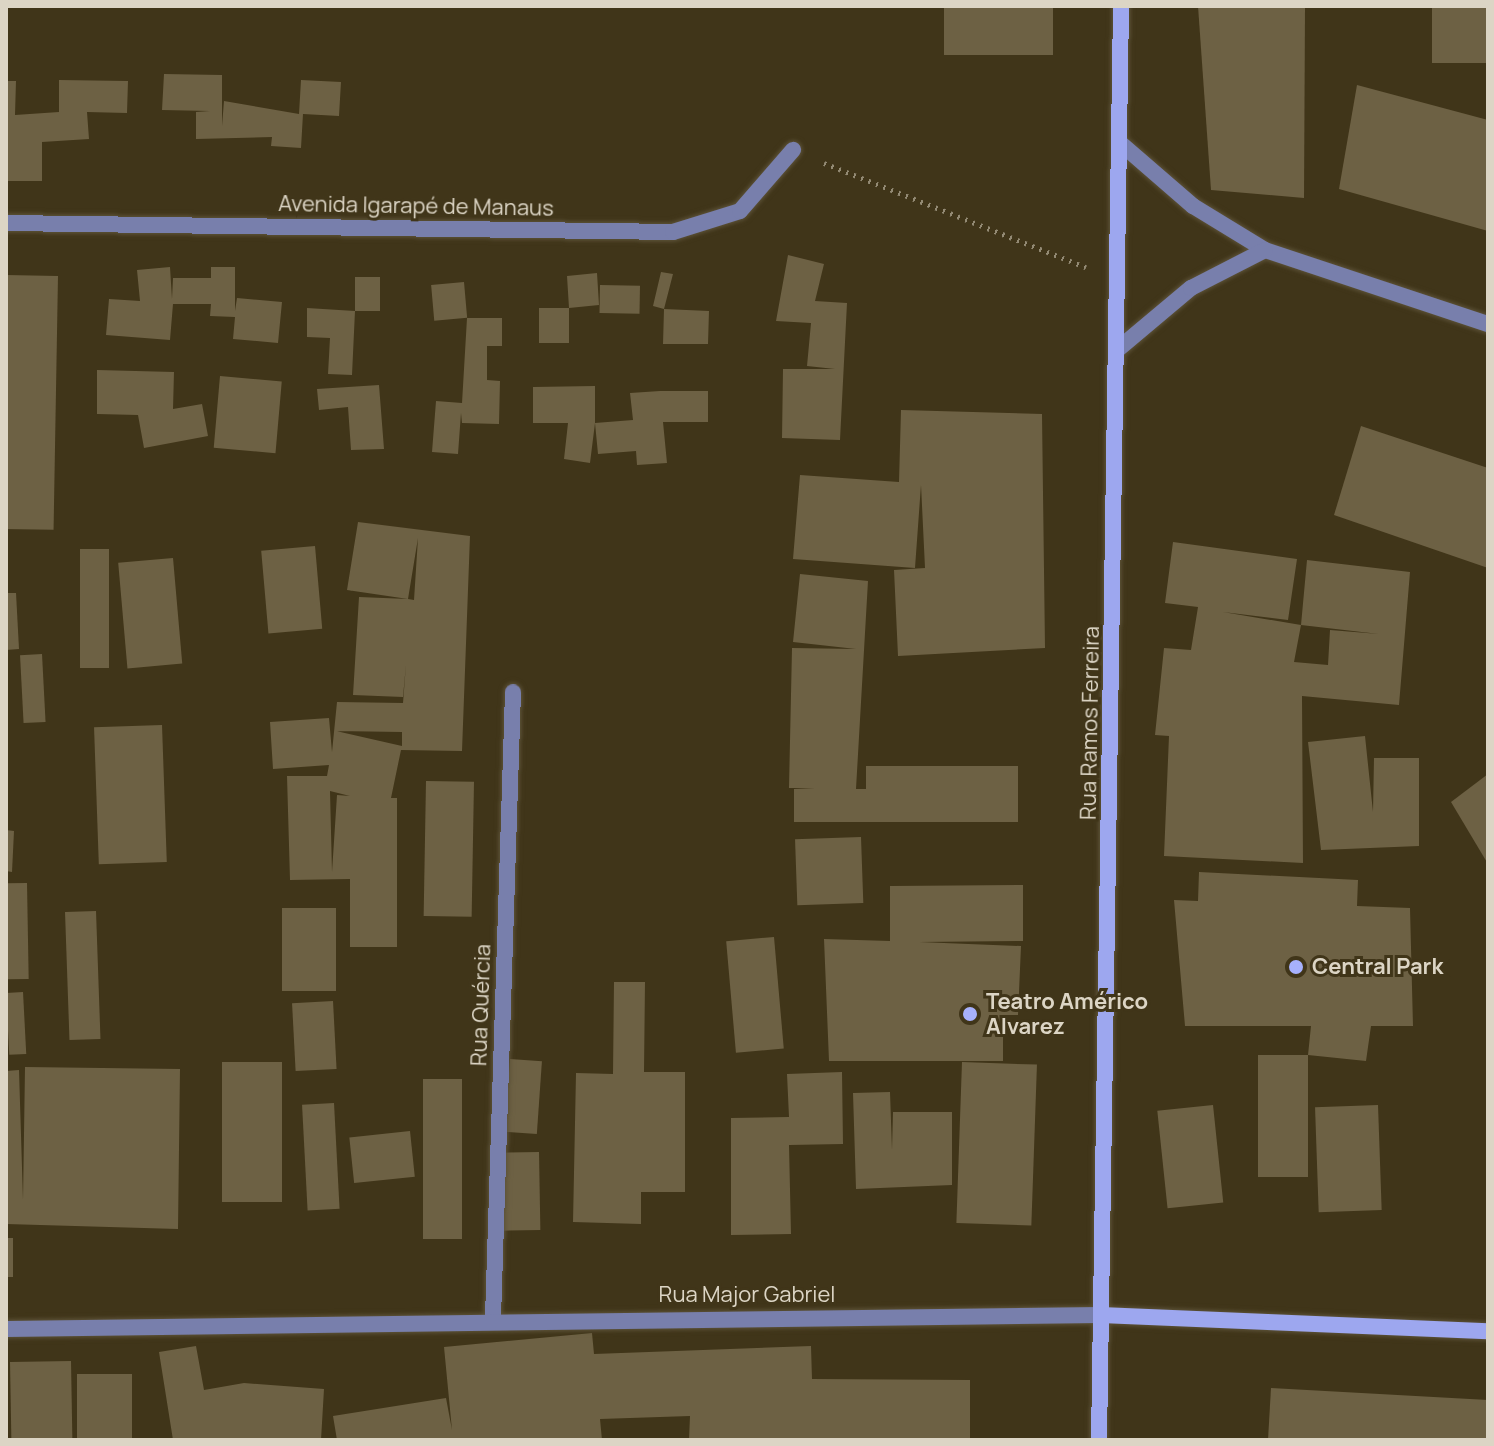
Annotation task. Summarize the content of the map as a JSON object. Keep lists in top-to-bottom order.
{
  "streets": {
    "main road": ["Rua Ramos Ferreira", "Rua Major Gabriel"],
    "street": ["Avenida Igarapé de Manaus", "Rua Quércia"]
  },
  "crossings": [
    ["Rua Ramos Ferreira", "Rua Major Gabriel"],
    ["Rua Quércia", "Rua Major Gabriel"]
  ],
  "places": ["Central Park", "Teatro Américo Alvarez"]
}
